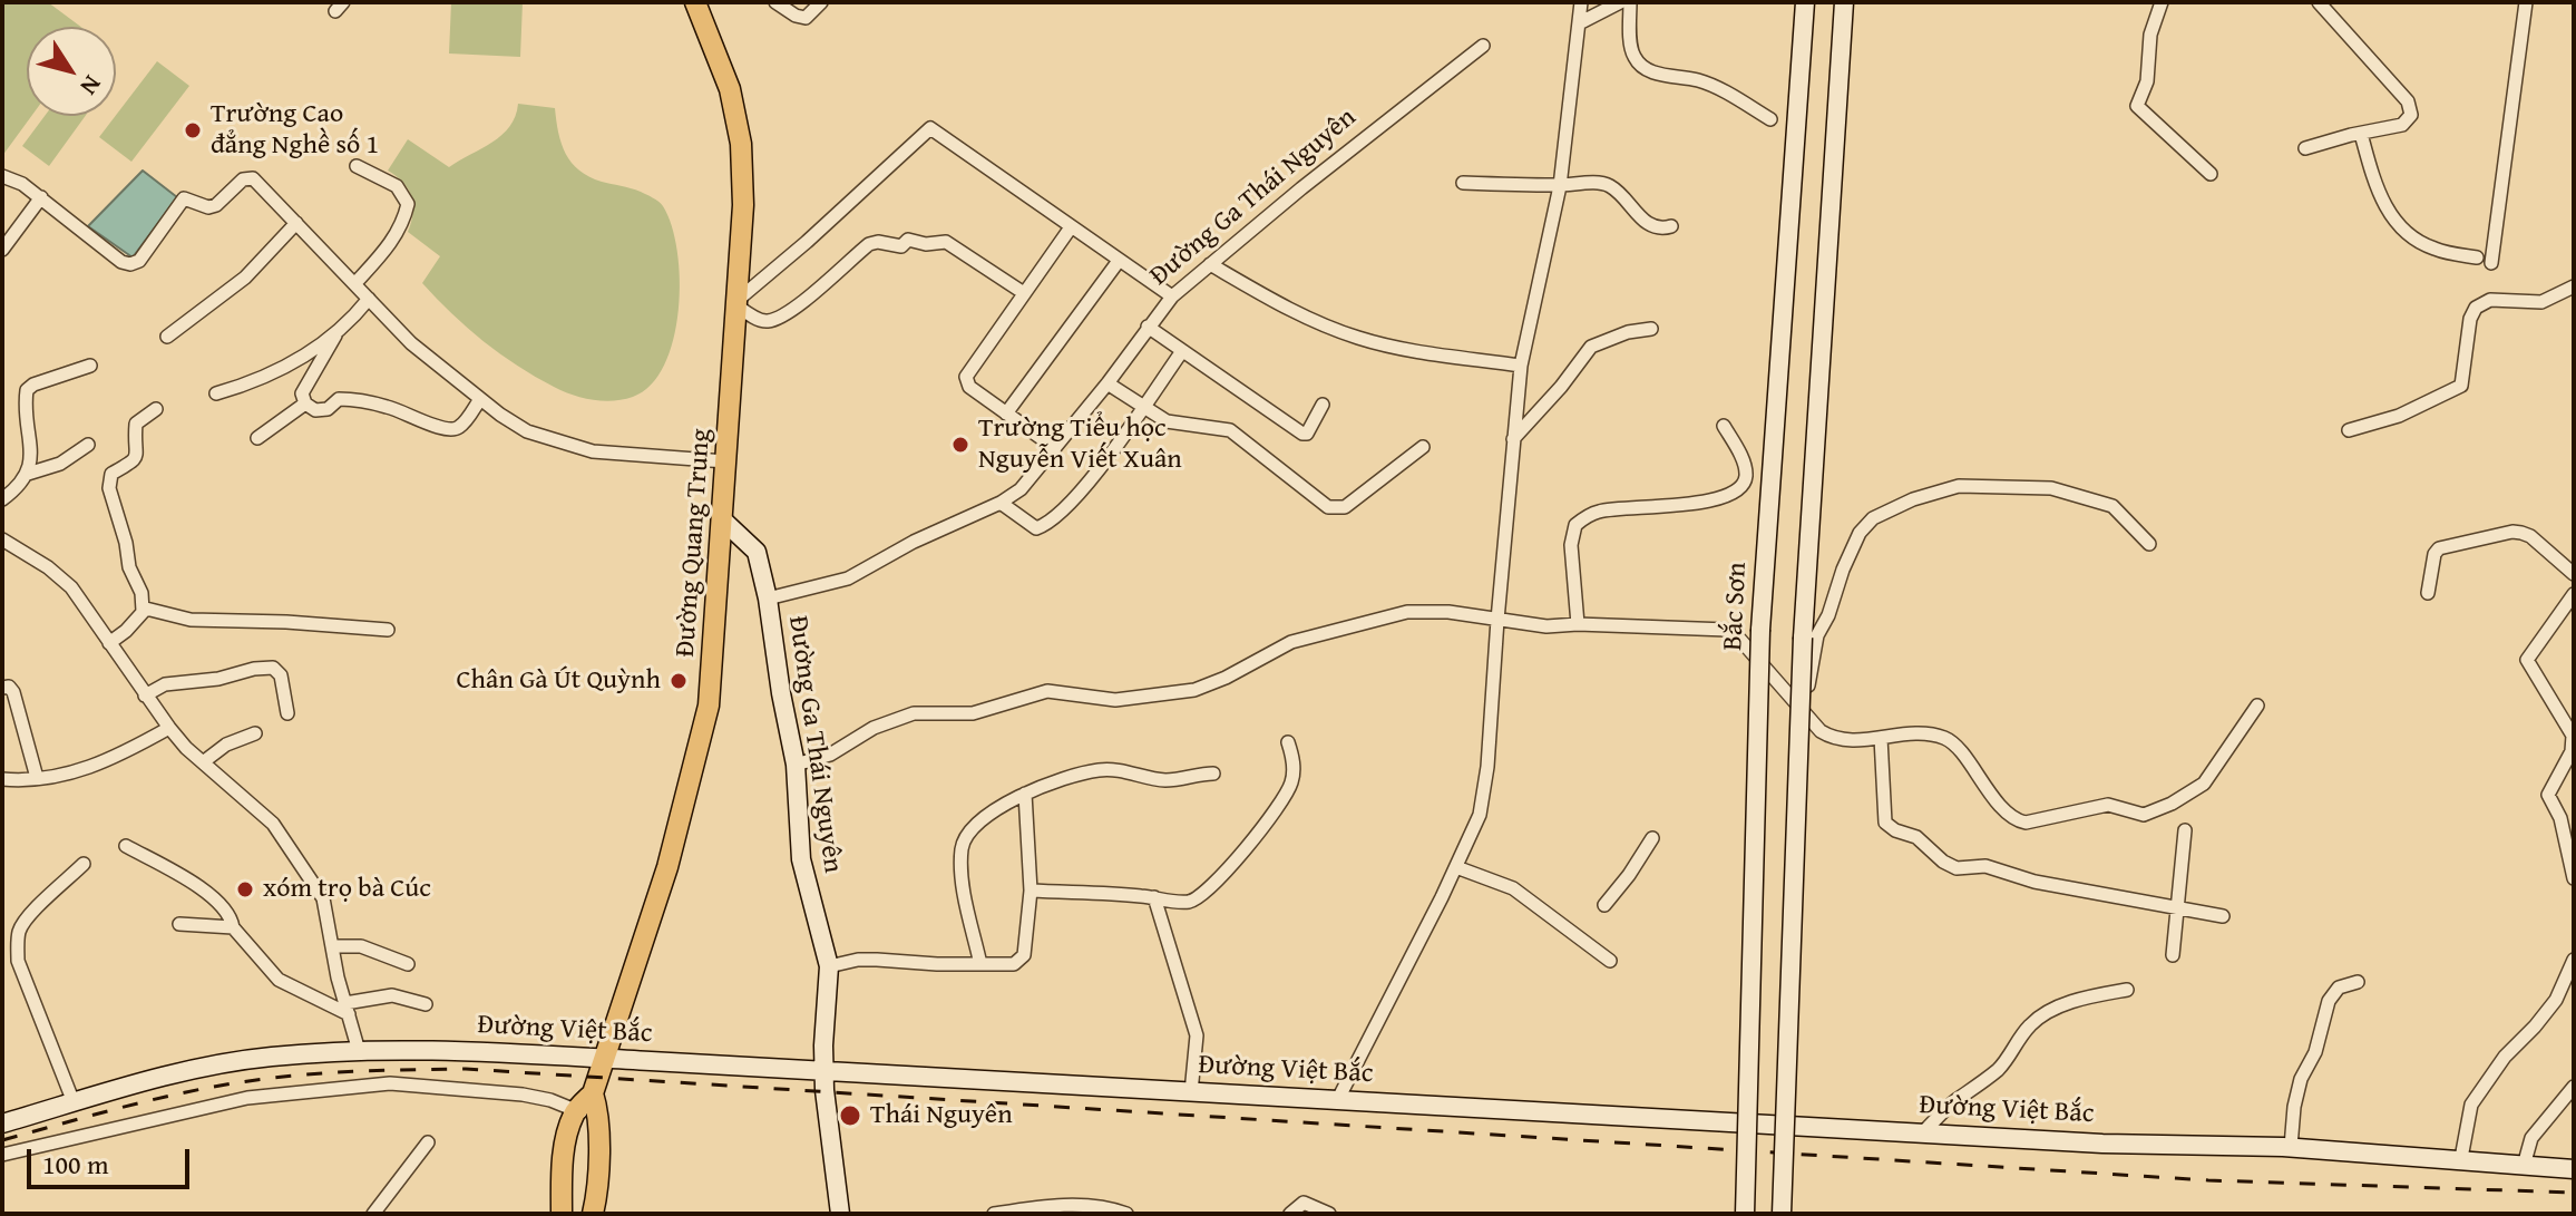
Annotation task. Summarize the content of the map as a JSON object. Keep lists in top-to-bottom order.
{
  "streets": {
    "main road": ["Đường Quang Trung"],
    "street": ["Đường Ga Thái Nguyên", "Bắc Sơn", "Đường Việt Bắc"]
  },
  "crossings": [
    ["Đường Ga Thái Nguyên", "Đường Quang Trung"],
    ["Đường Ga Thái Nguyên", "Đường Việt Bắc"],
    ["Đường Quang Trung", "Đường Việt Bắc"]
  ],
  "places": [
    "Trường Cao đẳng Nghề số 1",
    "Trường Tiểu học Nguyễn Viết Xuân",
    "Chân Gà Út Quỳnh",
    "xóm trọ bà Cúc",
    "Thái Nguyên"
  ],
  "scale_bar": "100 m",
  "north": "bottom right"
}
